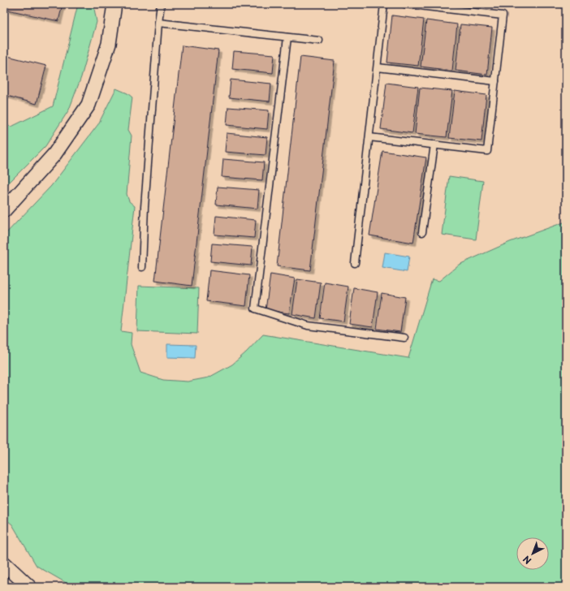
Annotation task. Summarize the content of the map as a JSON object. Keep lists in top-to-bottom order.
{
  "north": "bottom left"
}
